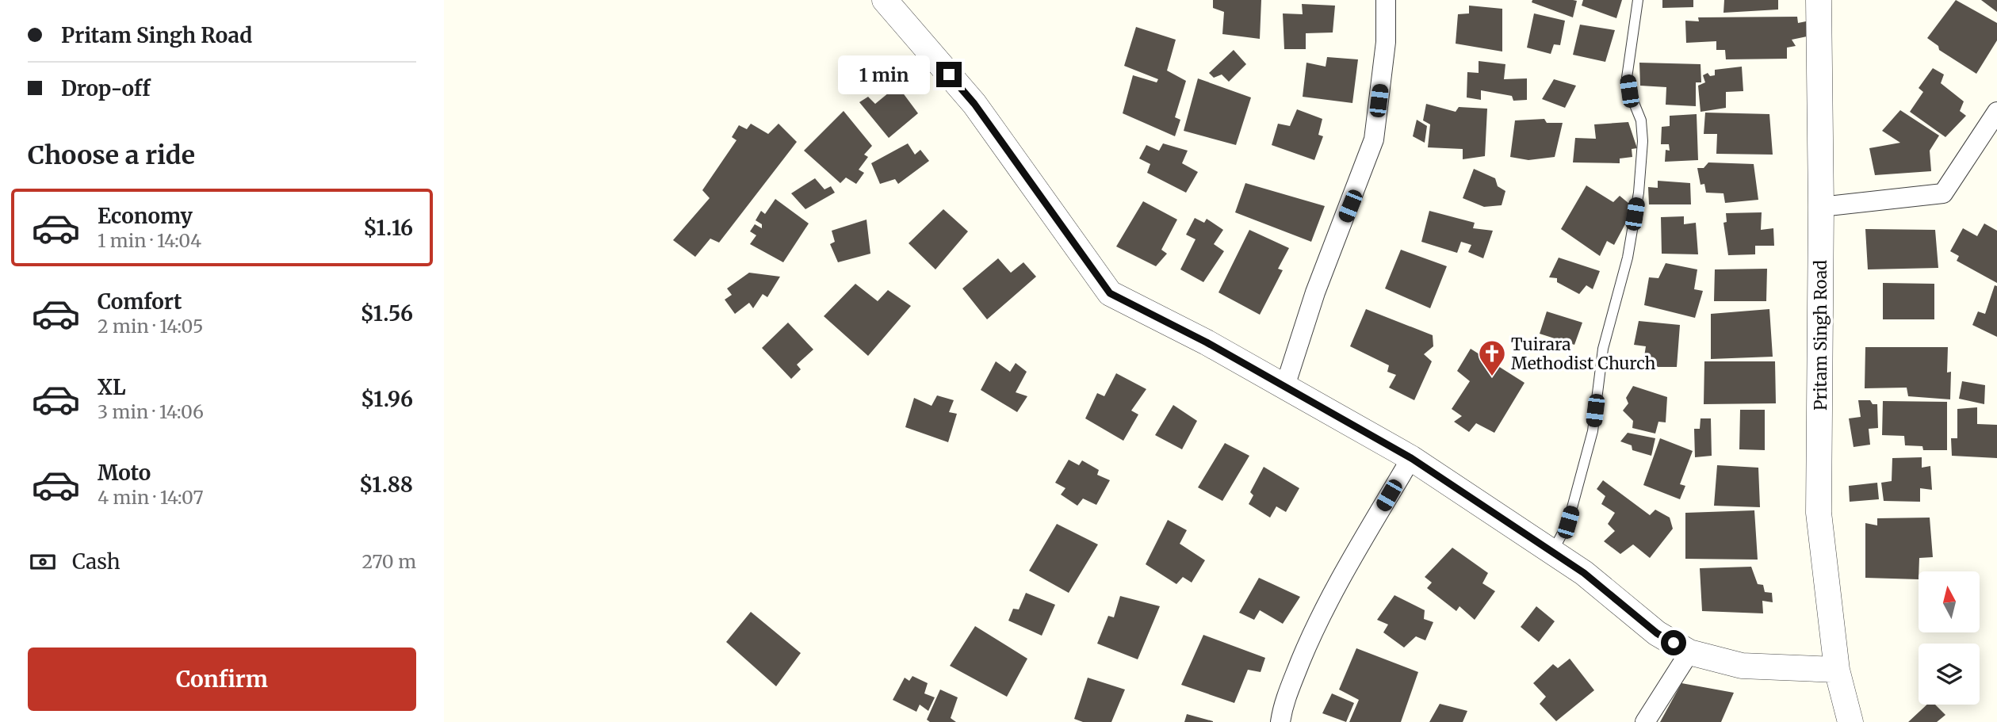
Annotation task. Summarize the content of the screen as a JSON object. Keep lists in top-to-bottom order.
{
  "streets": {
    "street": ["Pritam Singh Road"]
  },
  "places": {
    "church": ["Tuirara Methodist Church"]
  },
  "north": "top",
  "page": {
    "banner": ["Pritam Singh Road", "Drop-off"],
    "bubble": "1 min",
    "heading": "Choose a ride",
    "list": [
      {
        "name": "Economy",
        "note": "1 min · 14:04",
        "value": "$1.16"
      },
      {
        "name": "Comfort",
        "note": "2 min · 14:05",
        "value": "$1.56"
      },
      {
        "name": "XL",
        "note": "3 min · 14:06",
        "value": "$1.96"
      },
      {
        "name": "Moto",
        "note": "4 min · 14:07",
        "value": "$1.88"
      }
    ],
    "pay": ["Cash", "270 m"],
    "buttons": "Confirm"
  }
}
